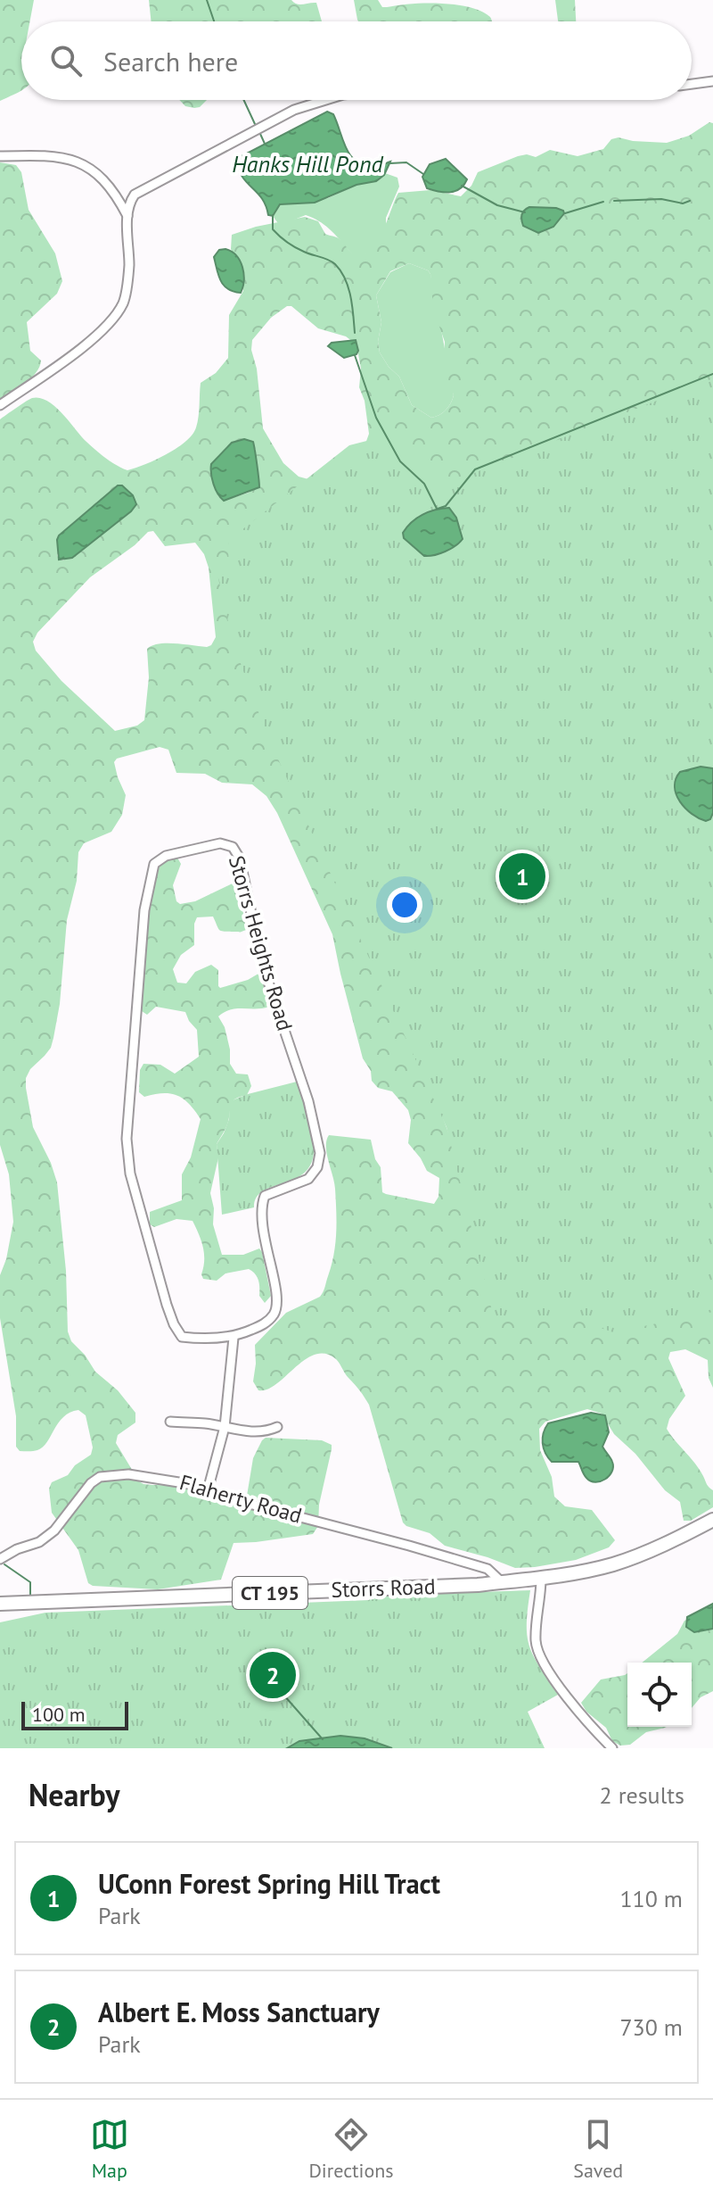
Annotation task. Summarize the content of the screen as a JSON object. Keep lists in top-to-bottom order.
{
  "streets": {
    "main road": ["Storrs Road", "CT 195"],
    "street": ["Storrs Heights Road", "Flaherty Road"]
  },
  "crossings": [
    ["Flaherty Road", "Storrs Road"]
  ],
  "water": ["Hanks Hill Pond"],
  "scale_bar": "100 m",
  "page": {
    "search": "Search here",
    "pins": ["1", "2"],
    "scale": "100 m",
    "heading": ["Nearby", "2 results"],
    "list": [
      {
        "mark": "1",
        "name": "UConn Forest Spring Hill Tract",
        "note": "Park",
        "value": "110 m"
      },
      {
        "mark": "2",
        "name": "Albert E. Moss Sanctuary",
        "note": "Park",
        "value": "730 m"
      }
    ],
    "nav": ["Map", "Directions", "Saved"]
  }
}
